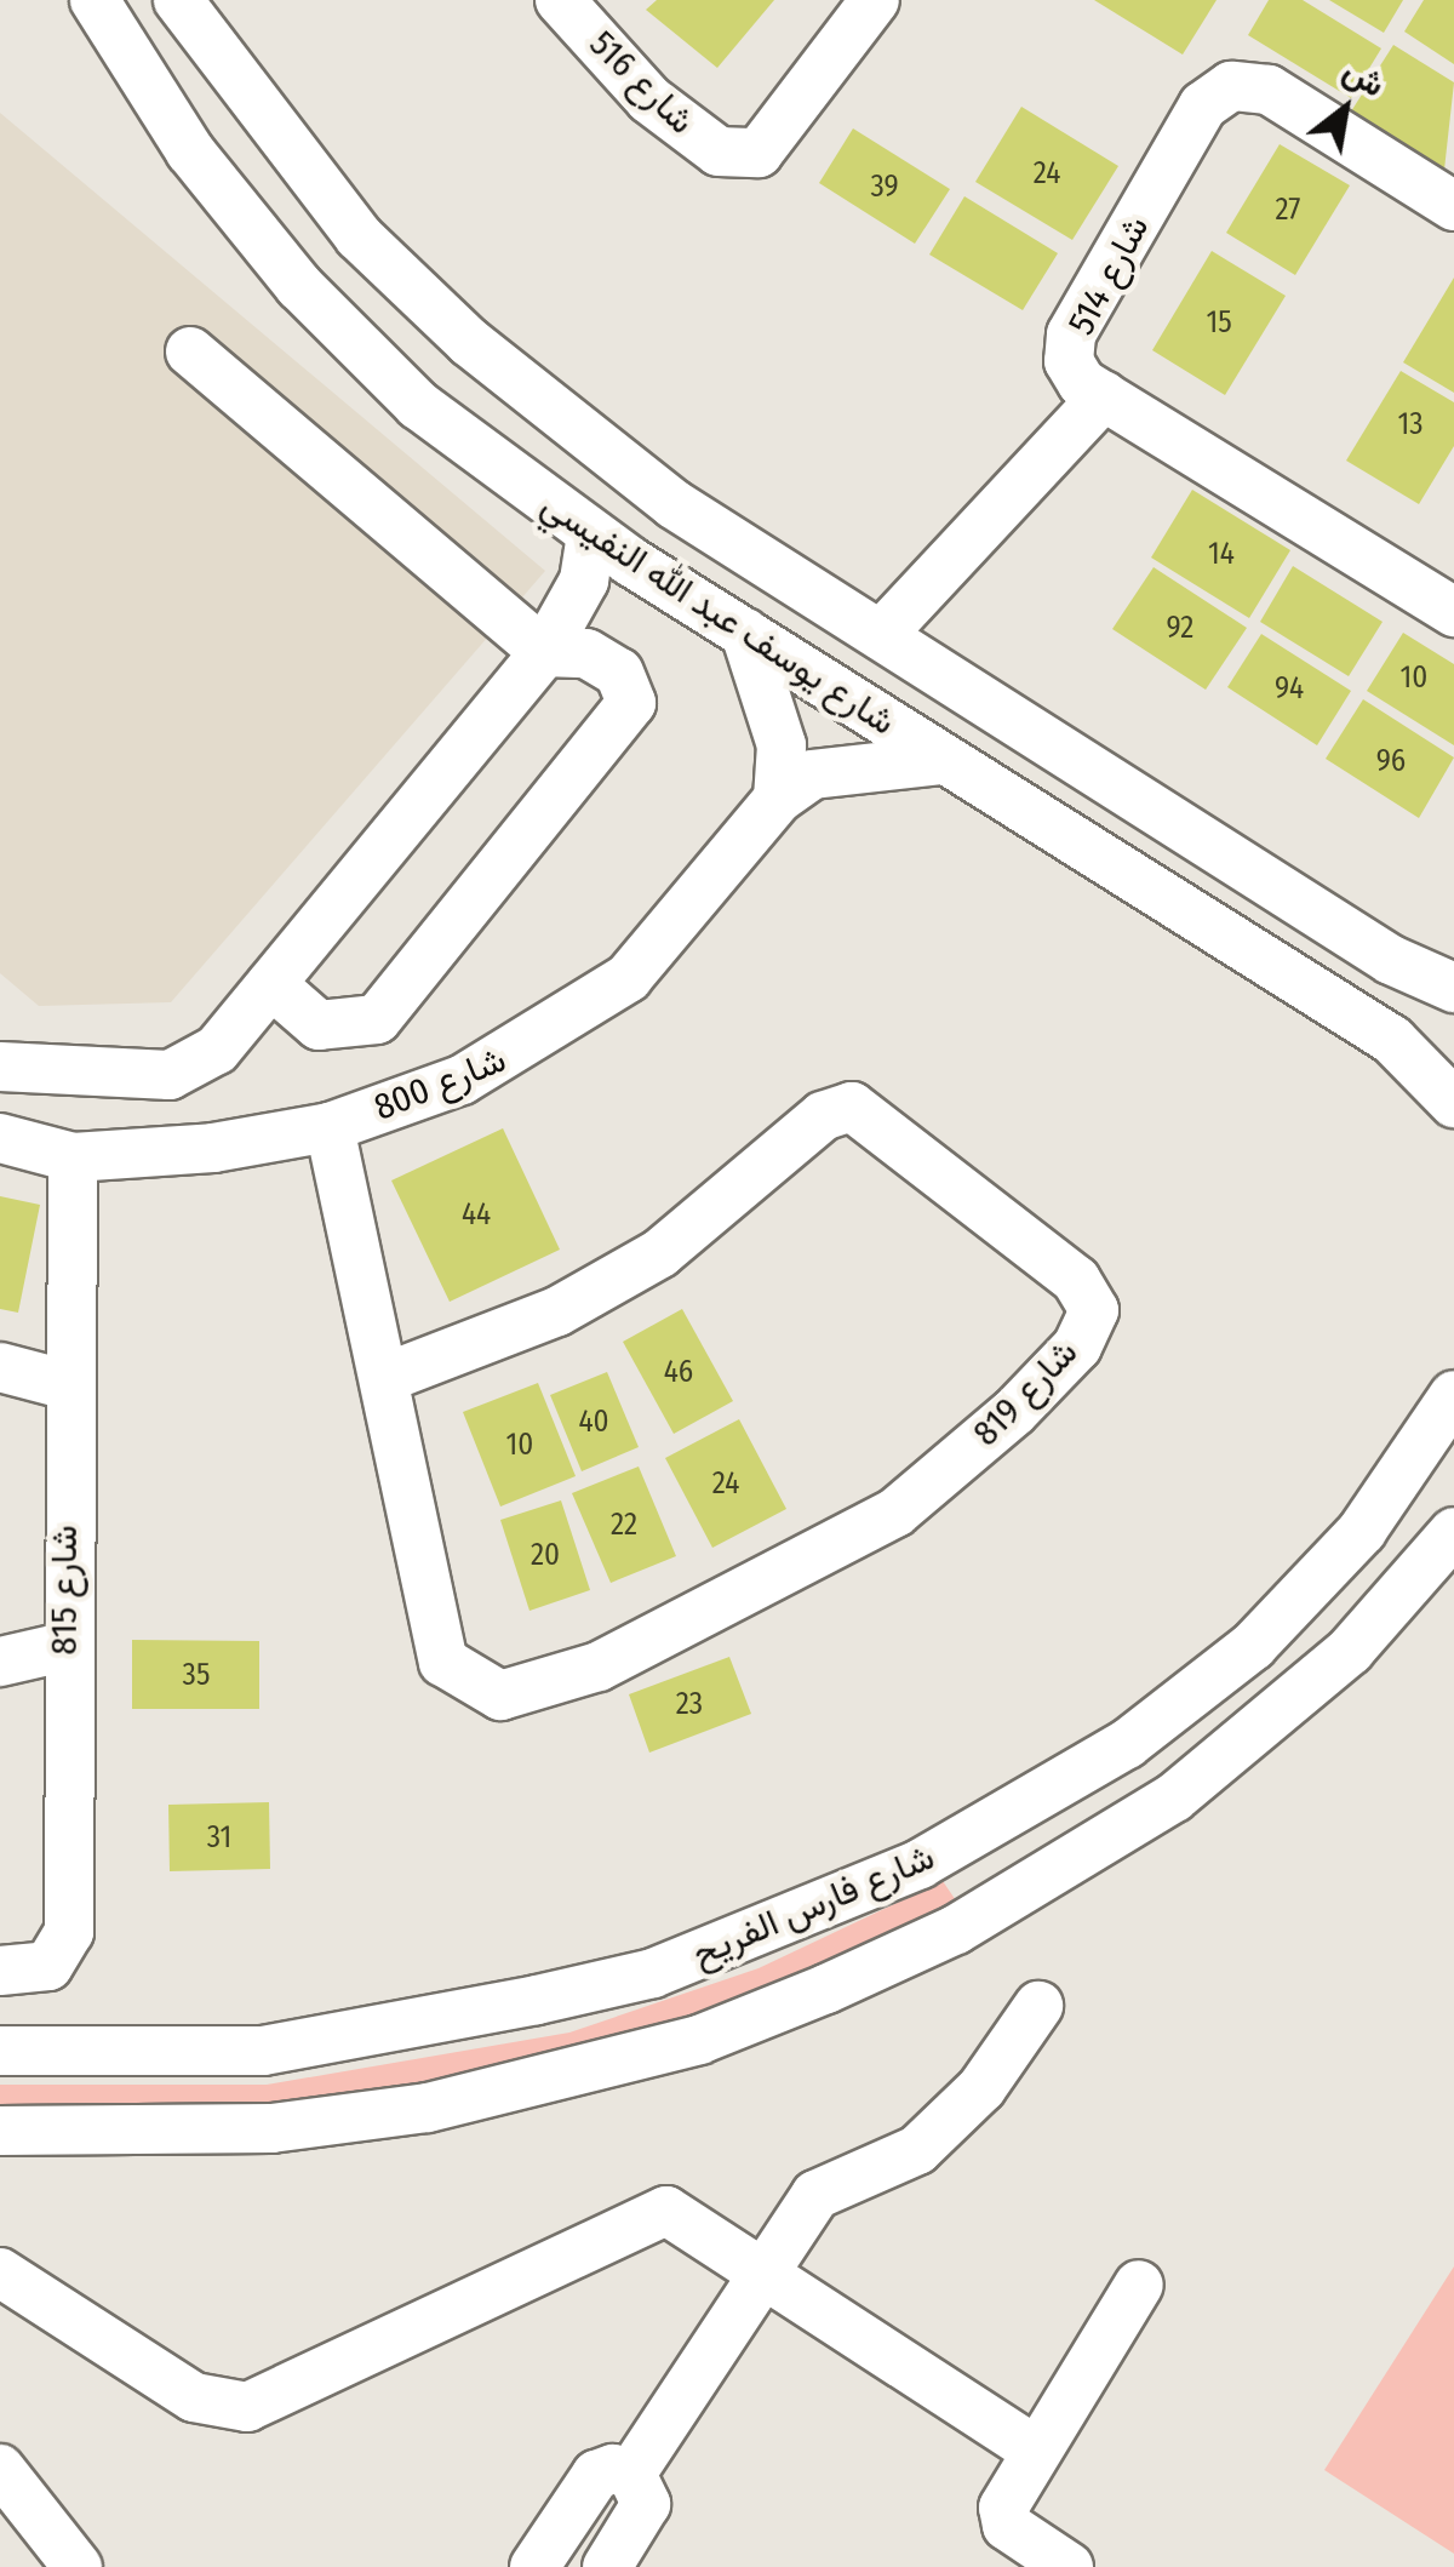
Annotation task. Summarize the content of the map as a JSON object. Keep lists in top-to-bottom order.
{
  "streets": {
    "street": [
      "شارع 516",
      "شارع 514",
      "شارع يوسف عبد الله النفيسي",
      "شارع 800",
      "شارع 819",
      "شارع 815",
      "شارع فارس الفريح"
    ]
  },
  "crossings": [
    ["شارع يوسف عبد الله النفيسي", "شارع 800"],
    ["شارع 800", "شارع 819"],
    ["شارع 800", "شارع 815"]
  ],
  "house_numbers": [
    "24",
    "39",
    "27",
    "15",
    "13",
    "14",
    "92",
    "10",
    "94",
    "96",
    "44",
    "46",
    "40",
    "10",
    "24",
    "22",
    "20",
    "35",
    "23",
    "31"
  ],
  "north": "top right"
}
